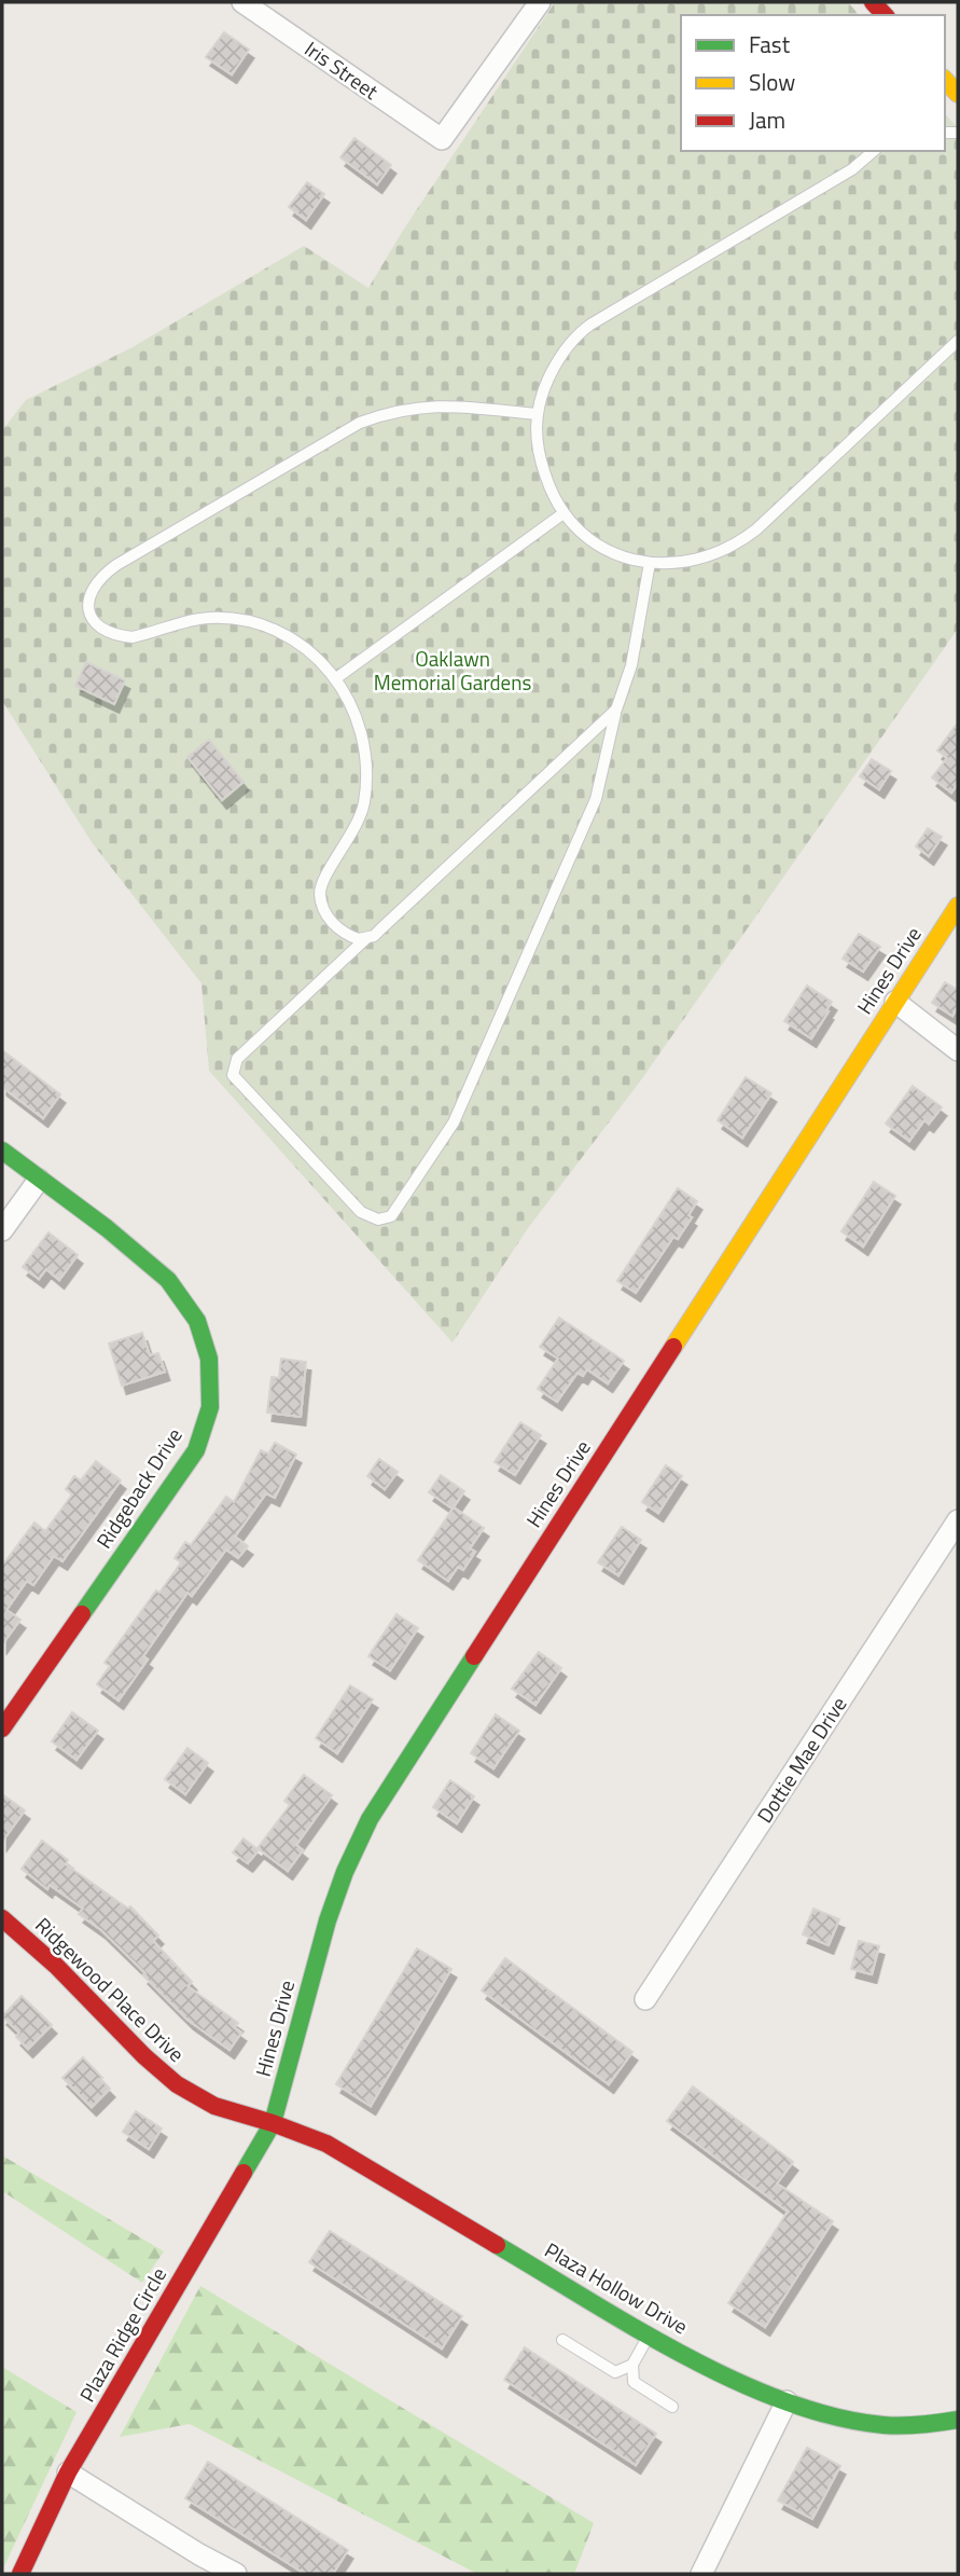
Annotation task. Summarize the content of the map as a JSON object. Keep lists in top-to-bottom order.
{
  "streets": {
    "street": [
      "Iris Street",
      "Hines Drive",
      "Ridgeback Drive",
      "Dottie Mae Drive",
      "Ridgewood Place Drive",
      "Plaza Hollow Drive",
      "Plaza Ridge Circle"
    ]
  },
  "crossings": [
    ["Hines Drive", "Ridgewood Place Drive"],
    ["Hines Drive", "Plaza Hollow Drive"],
    ["Hines Drive", "Plaza Ridge Circle"],
    ["Ridgewood Place Drive", "Plaza Hollow Drive"],
    ["Ridgewood Place Drive", "Plaza Ridge Circle"],
    ["Plaza Hollow Drive", "Plaza Ridge Circle"]
  ],
  "parks": ["Oaklawn Memorial Gardens"],
  "legend": ["Fast", "Slow", "Jam"]
}
